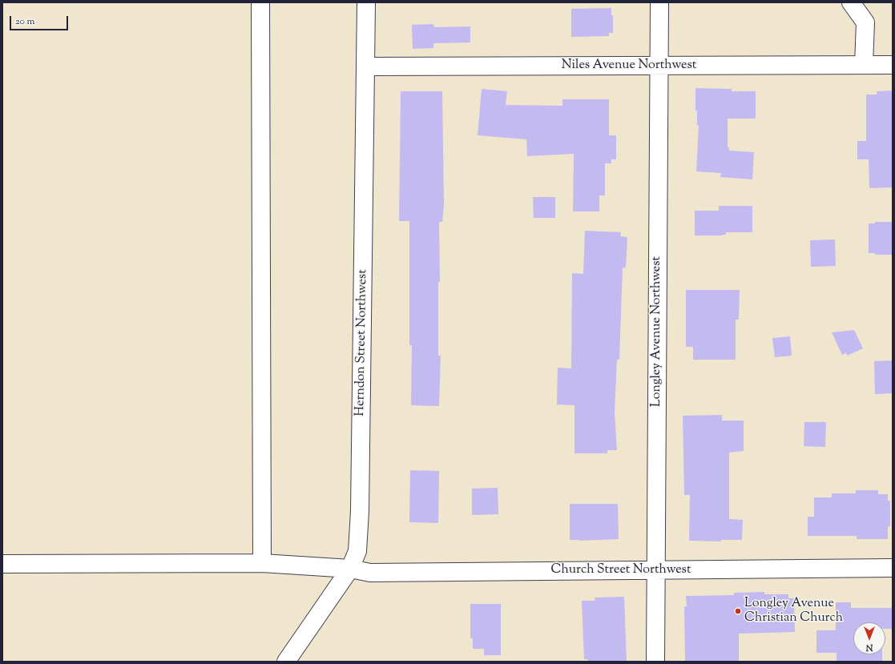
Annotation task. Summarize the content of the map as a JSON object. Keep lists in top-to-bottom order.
{
  "streets": {
    "street": [
      "Niles Avenue Northwest",
      "Longley Avenue Northwest",
      "Herndon Street Northwest",
      "Church Street Northwest"
    ]
  },
  "crossings": [
    ["Niles Avenue Northwest", "Longley Avenue Northwest"],
    ["Niles Avenue Northwest", "Herndon Street Northwest"],
    ["Longley Avenue Northwest", "Church Street Northwest"],
    ["Herndon Street Northwest", "Church Street Northwest"]
  ],
  "places": ["Longley Avenue Christian Church"],
  "scale_bar": "20 m",
  "north": "bottom"
}
